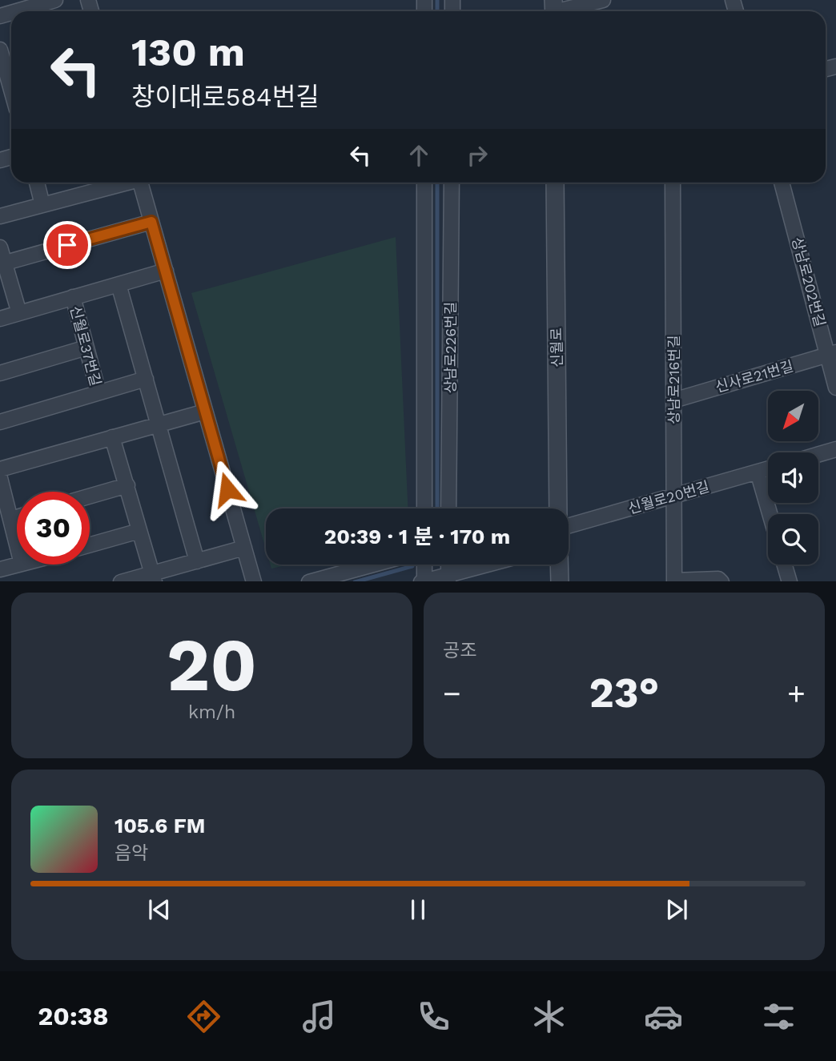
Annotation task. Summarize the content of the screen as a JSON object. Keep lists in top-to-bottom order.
{
  "streets": {
    "street": [
      "상남로202번길",
      "신월로37번길",
      "상남로226번길",
      "신월로",
      "신사로21번길",
      "상남로216번길",
      "신월로20번길"
    ]
  },
  "crossings": [
    ["상남로202번길", "신사로21번길"],
    ["신사로21번길", "상남로216번길"],
    ["상남로216번길", "신월로20번길"]
  ],
  "north": "bottom left",
  "page": {
    "turn": ["130 m", "창이대로584번길"],
    "limit": "30",
    "trip": "20:39 · 1 분 · 170 m",
    "tile": [
      ["20", "km/h"],
      "공조"
    ],
    "heat": ["−", "23°", "+"],
    "song": ["105.6 FM", "음악"],
    "tabs": "20:38"
  }
}
